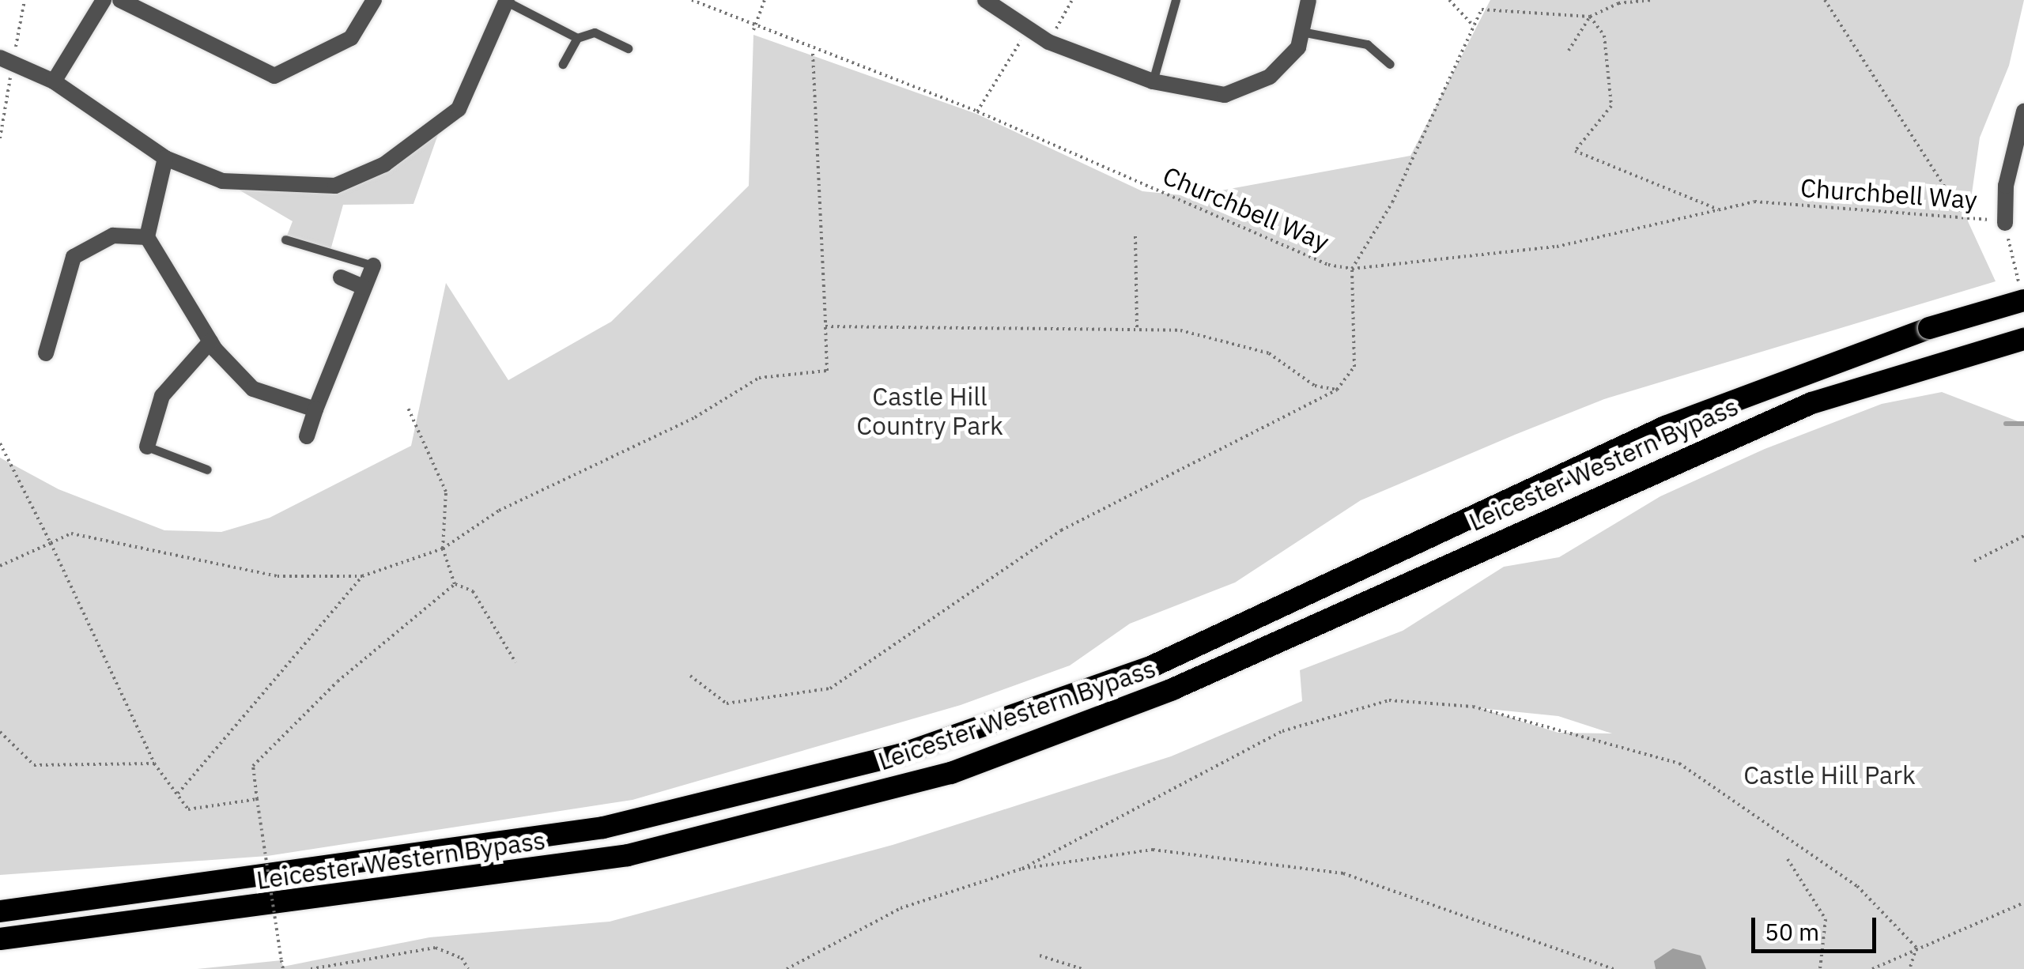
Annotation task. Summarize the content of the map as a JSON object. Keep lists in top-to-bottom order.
{
  "streets": {
    "highway": ["Leicester Western Bypass"],
    "path": ["Churchbell Way"]
  },
  "parks": ["Castle Hill Country Park", "Castle Hill Park"],
  "scale_bar": "50 m"
}
